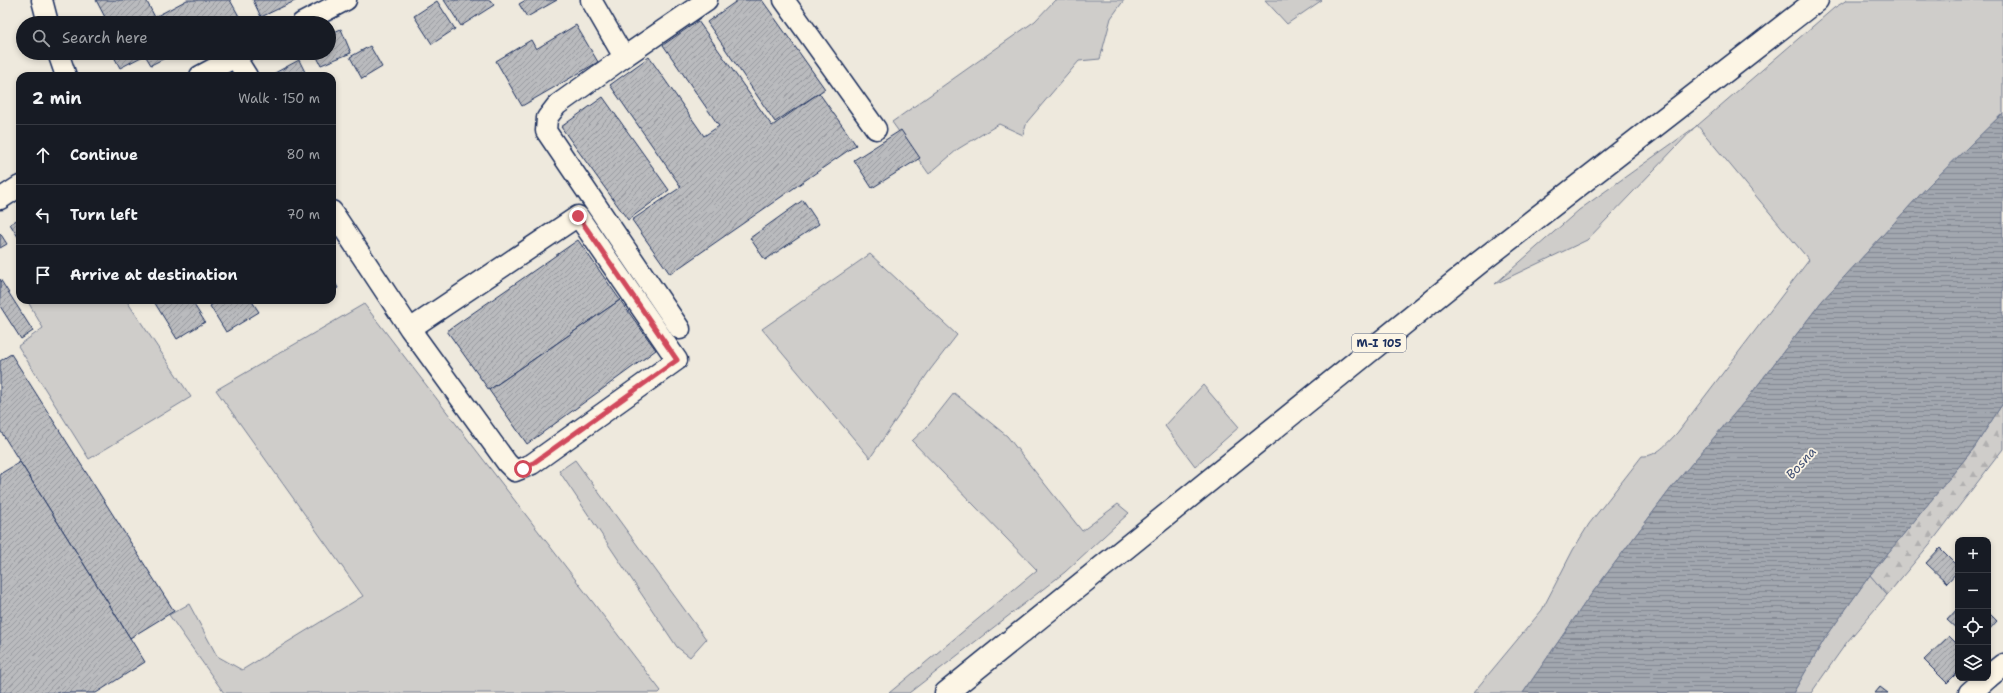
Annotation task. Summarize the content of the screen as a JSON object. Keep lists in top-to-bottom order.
{
  "streets": {
    "main road": ["M-I 105"]
  },
  "water": ["Bosna"],
  "page": {
    "search": "Search here",
    "heading": ["2 min", "Walk · 150 m"],
    "list": [
      ["Continue", "80 m"],
      ["Turn left", "70 m"],
      "Arrive at destination"
    ],
    "map_buttons": ["+", "−"]
  }
}
